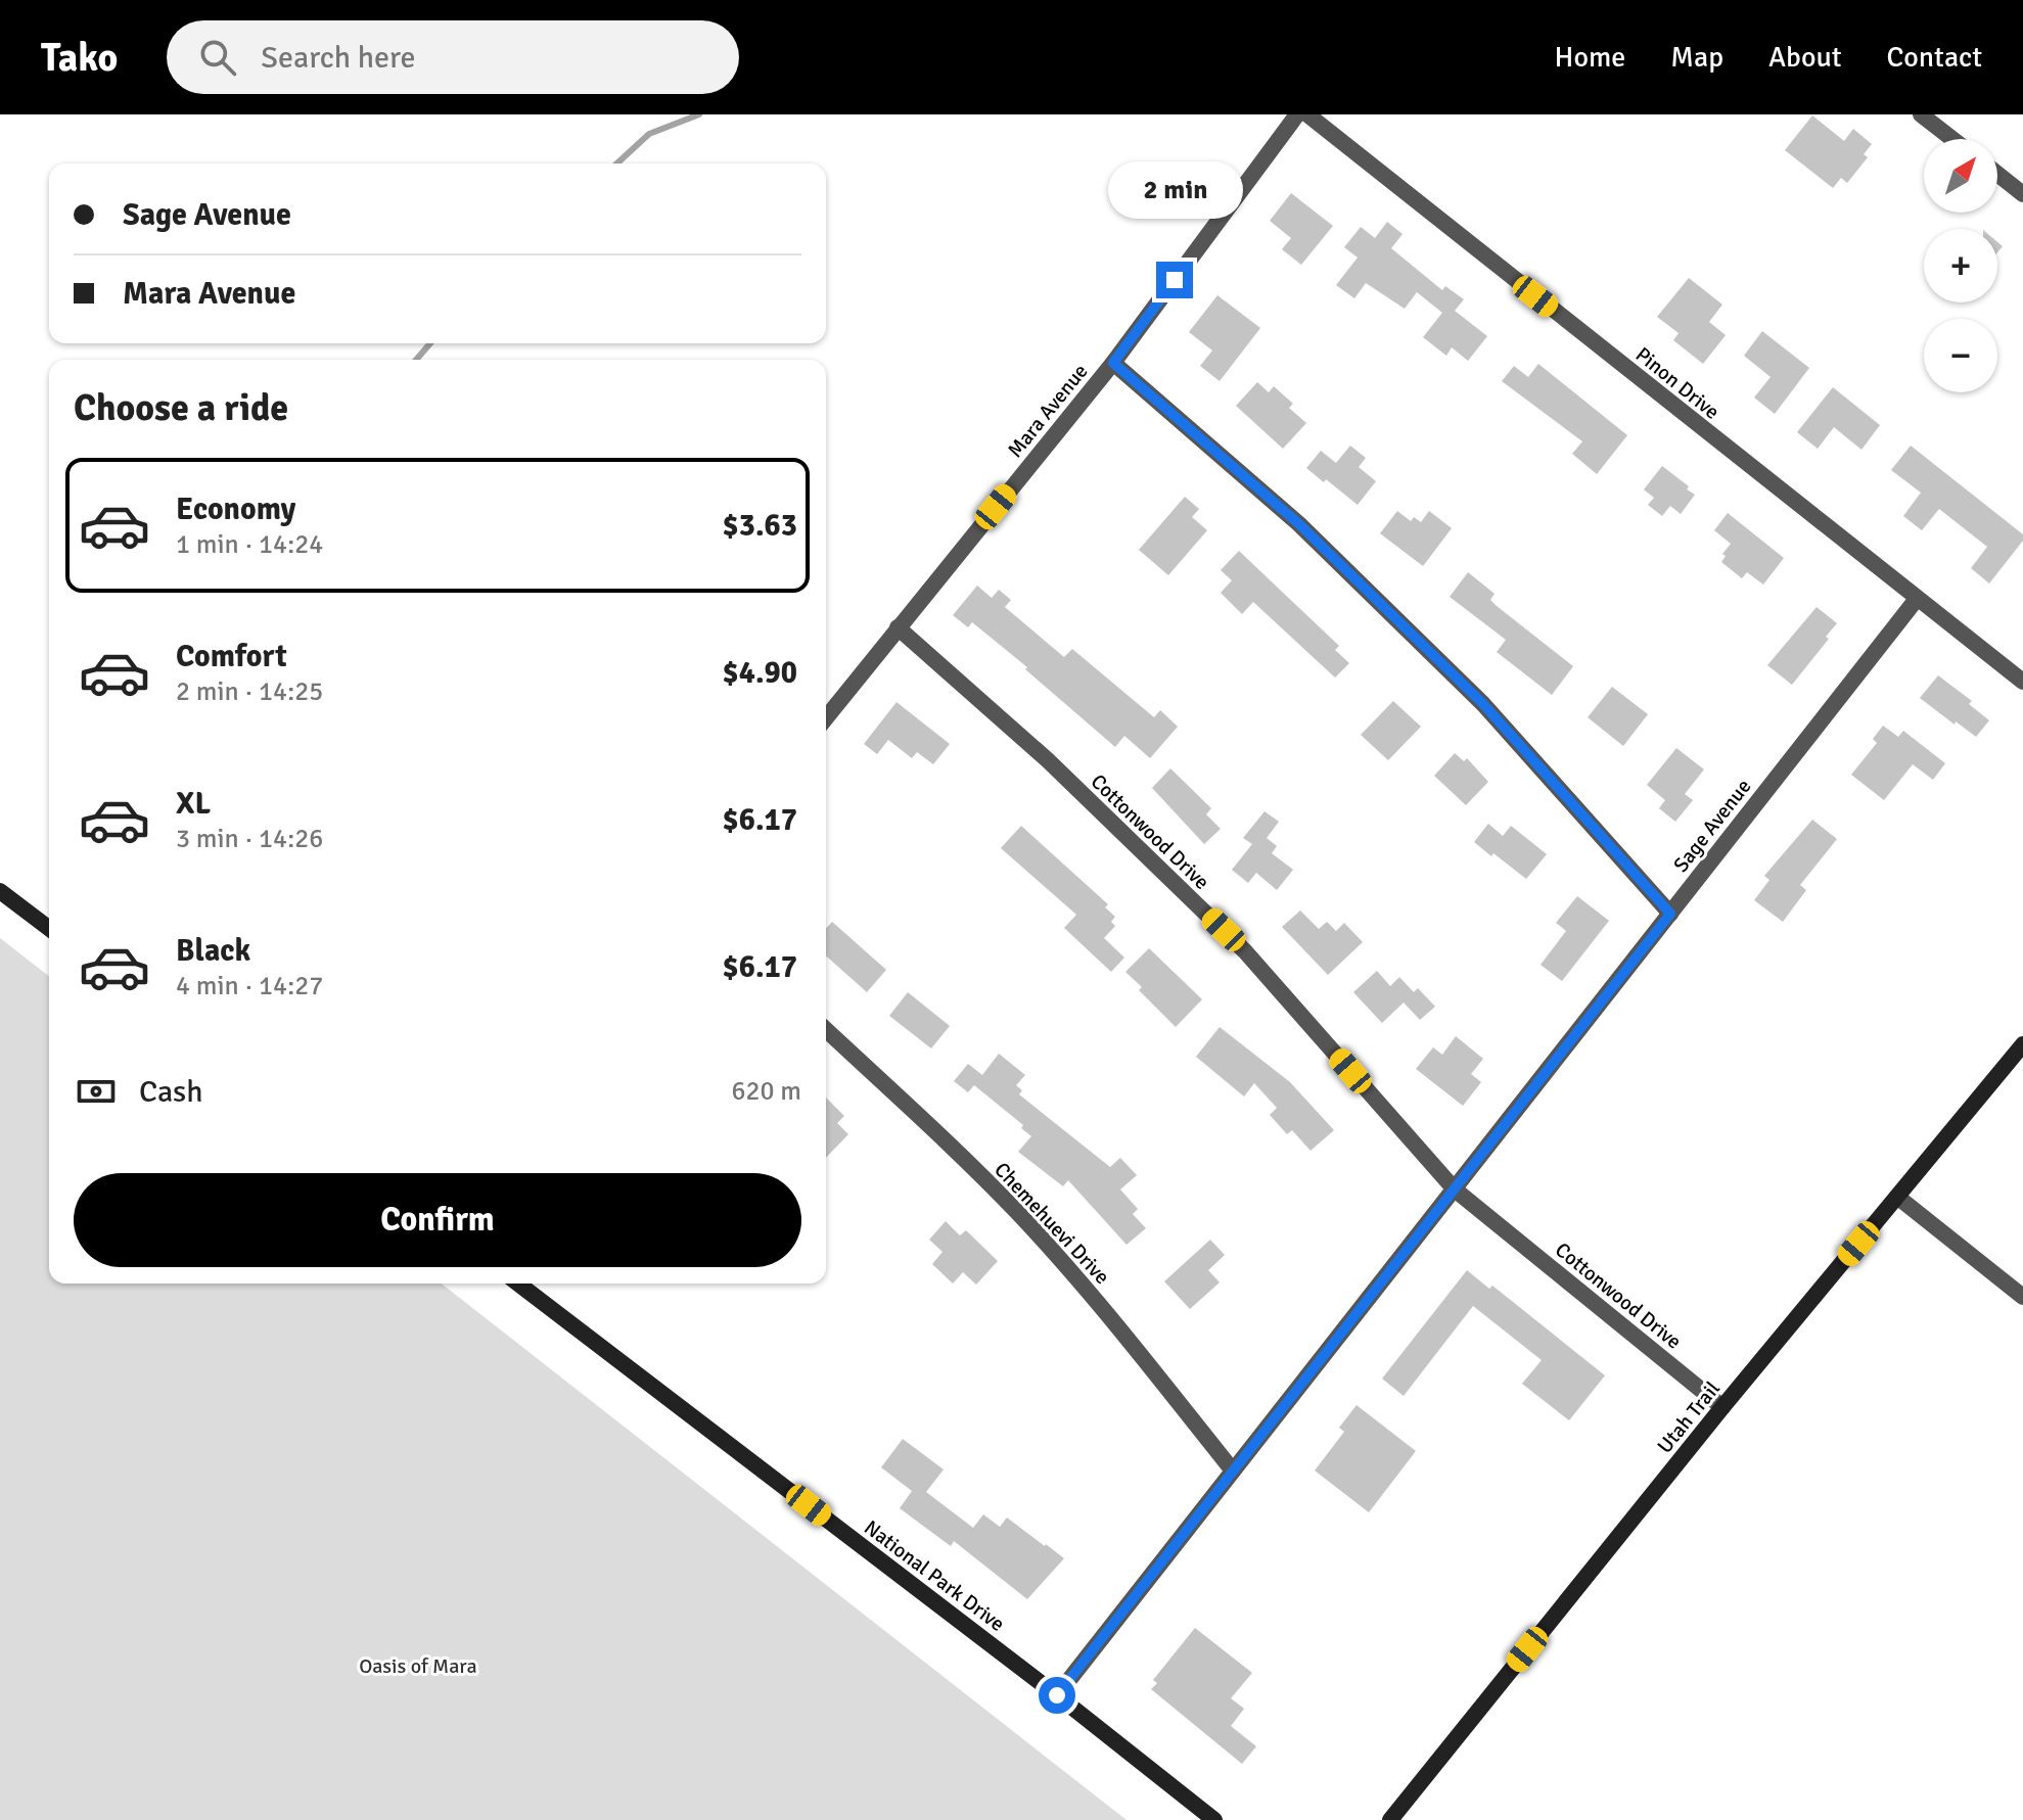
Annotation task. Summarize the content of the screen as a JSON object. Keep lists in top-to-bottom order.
{
  "streets": {
    "main road": ["Utah Trail", "National Park Drive"],
    "street": [
      "Pinon Drive",
      "Mara Avenue",
      "Sage Avenue",
      "Cottonwood Drive",
      "Chemehuevi Drive"
    ]
  },
  "crossings": [
    ["Pinon Drive", "Sage Avenue"],
    ["Mara Avenue", "Cottonwood Drive"],
    ["Sage Avenue", "Cottonwood Drive"],
    ["Sage Avenue", "Chemehuevi Drive"],
    ["Sage Avenue", "National Park Drive"],
    ["Cottonwood Drive", "Utah Trail"]
  ],
  "parks": ["Oasis of Mara"],
  "north": "top right",
  "page": {
    "header": "Tako",
    "search": "Search here",
    "nav": [
      "Home",
      "Map",
      "About",
      "Contact"
    ],
    "map_buttons": ["+", "−"],
    "bubble": "2 min",
    "banner": ["Sage Avenue", "Mara Avenue"],
    "heading": "Choose a ride",
    "list": [
      {
        "name": "Economy",
        "note": "1 min · 14:24",
        "value": "$3.63"
      },
      {
        "name": "Comfort",
        "note": "2 min · 14:25",
        "value": "$4.90"
      },
      {
        "name": "XL",
        "note": "3 min · 14:26",
        "value": "$6.17"
      },
      {
        "name": "Black",
        "note": "4 min · 14:27",
        "value": "$6.17"
      }
    ],
    "pay": ["Cash", "620 m"],
    "buttons": "Confirm"
  }
}
